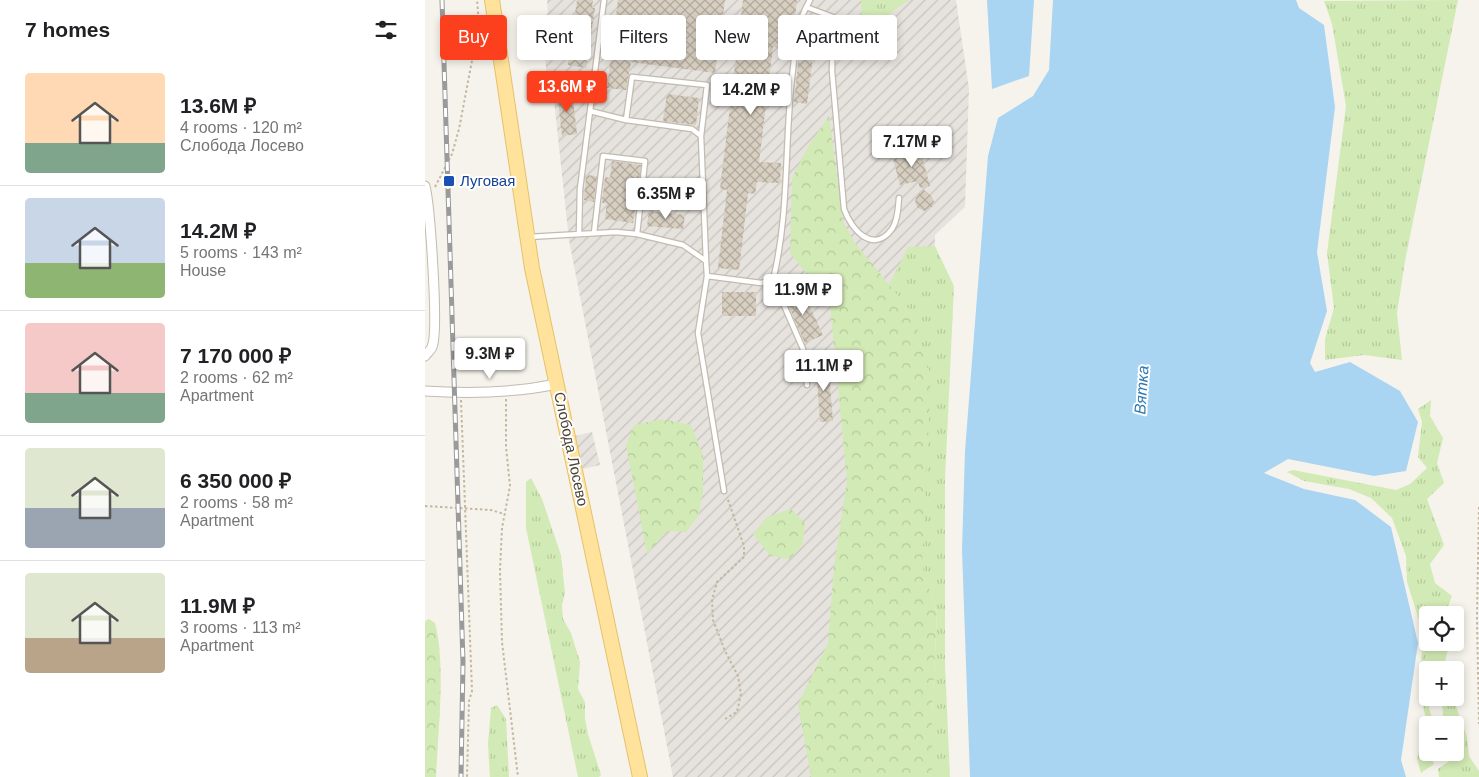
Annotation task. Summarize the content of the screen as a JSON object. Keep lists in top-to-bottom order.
{
  "streets": {
    "main road": ["Слобода Лосево"]
  },
  "water": ["Вятка"],
  "places": {
    "transit": ["Луговая"]
  },
  "page": {
    "heading": "7 homes",
    "chip": [
      "Buy",
      "Rent",
      "Filters",
      "New",
      "Apartment"
    ],
    "list": [
      {
        "name": "13.6M ₽",
        "note": "4 rooms · 120 m² · Слобода Лосево"
      },
      {
        "name": "14.2M ₽",
        "note": "5 rooms · 143 m² · House"
      },
      {
        "name": "7 170 000 ₽",
        "note": "2 rooms · 62 m² · Apartment"
      },
      {
        "name": "6 350 000 ₽",
        "note": "2 rooms · 58 m² · Apartment"
      },
      {
        "name": "11.9M ₽",
        "note": "3 rooms · 113 m² · Apartment"
      }
    ],
    "price": [
      "13.6M ₽",
      "14.2M ₽",
      "7.17M ₽",
      "6.35M ₽",
      "11.9M ₽",
      "9.3M ₽",
      "11.1M ₽"
    ],
    "map_buttons": ["+", "−"]
  }
}
